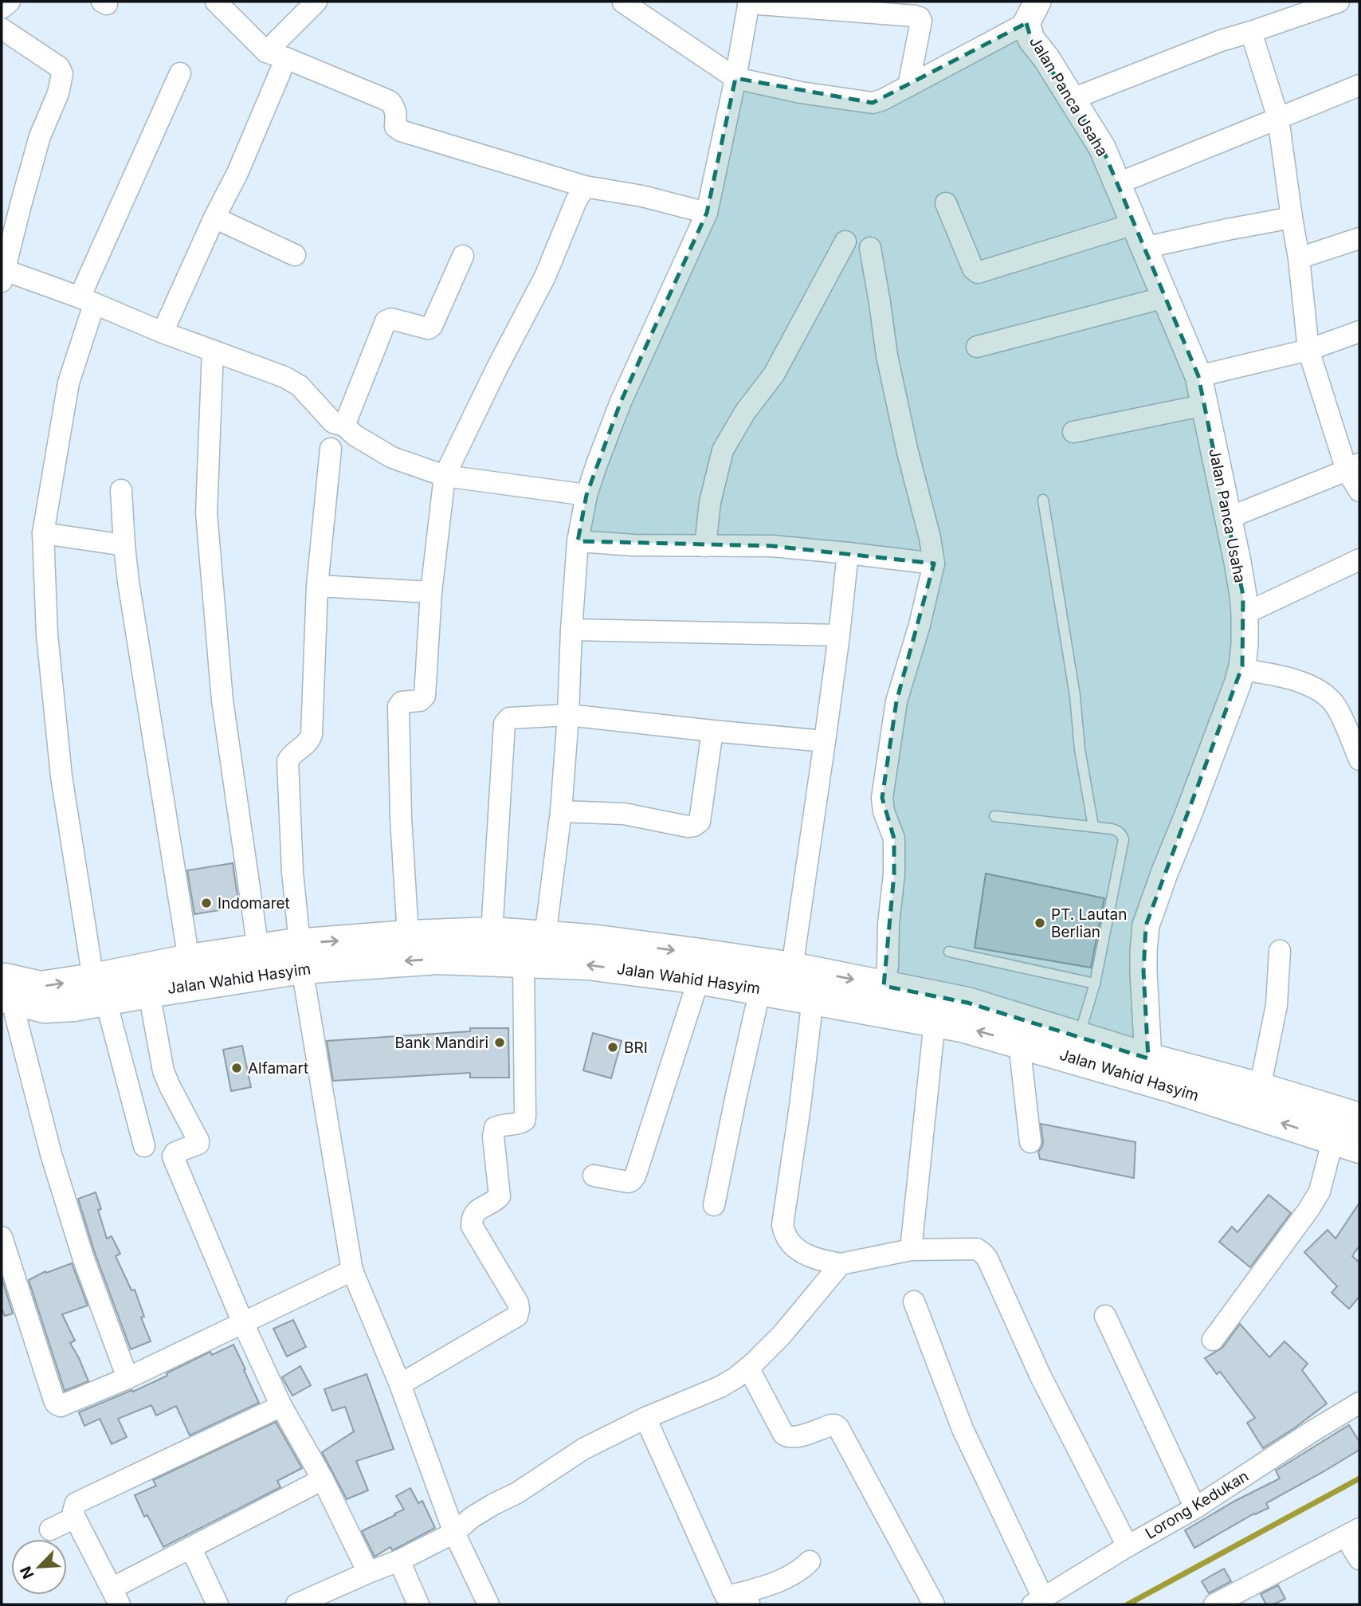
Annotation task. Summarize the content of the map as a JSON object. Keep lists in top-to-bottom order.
{
  "streets": {
    "highway": ["Jalan Wahid Hasyim"],
    "street": ["Jalan Panca Usaha", "Lorong Kedukan"]
  },
  "crossings": [
    ["Jalan Panca Usaha", "Jalan Wahid Hasyim"]
  ],
  "places": [
    "Indomaret",
    "PT. Lautan Berlian",
    "Bank Mandiri",
    "BRI",
    "Alfamart"
  ],
  "north": "bottom left"
}
